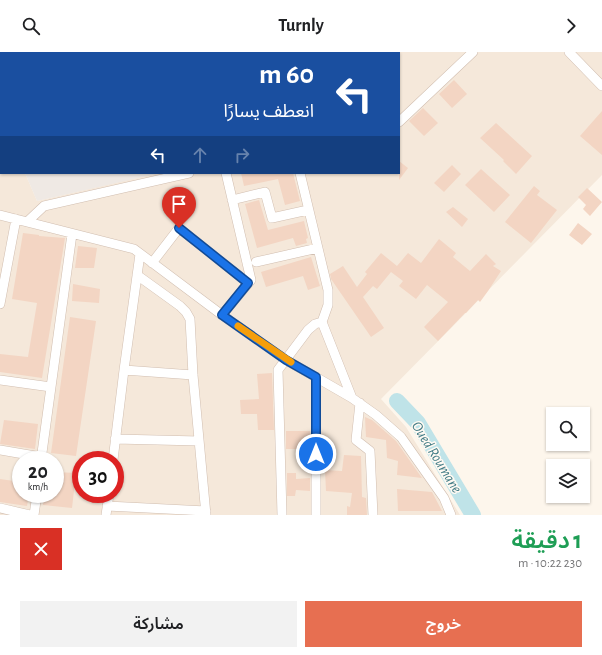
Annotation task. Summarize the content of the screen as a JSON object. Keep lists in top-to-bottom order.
{
  "water": ["Oued Roumane"],
  "page": {
    "header": "Turnly",
    "turn": ["60 m", "انعطف يسارًا"],
    "speed": "20 km/h",
    "limit": "30",
    "heading": ["1 دقيقة", "230 m · 10:22"],
    "buttons": ["خروج", "مشاركة"]
  }
}
